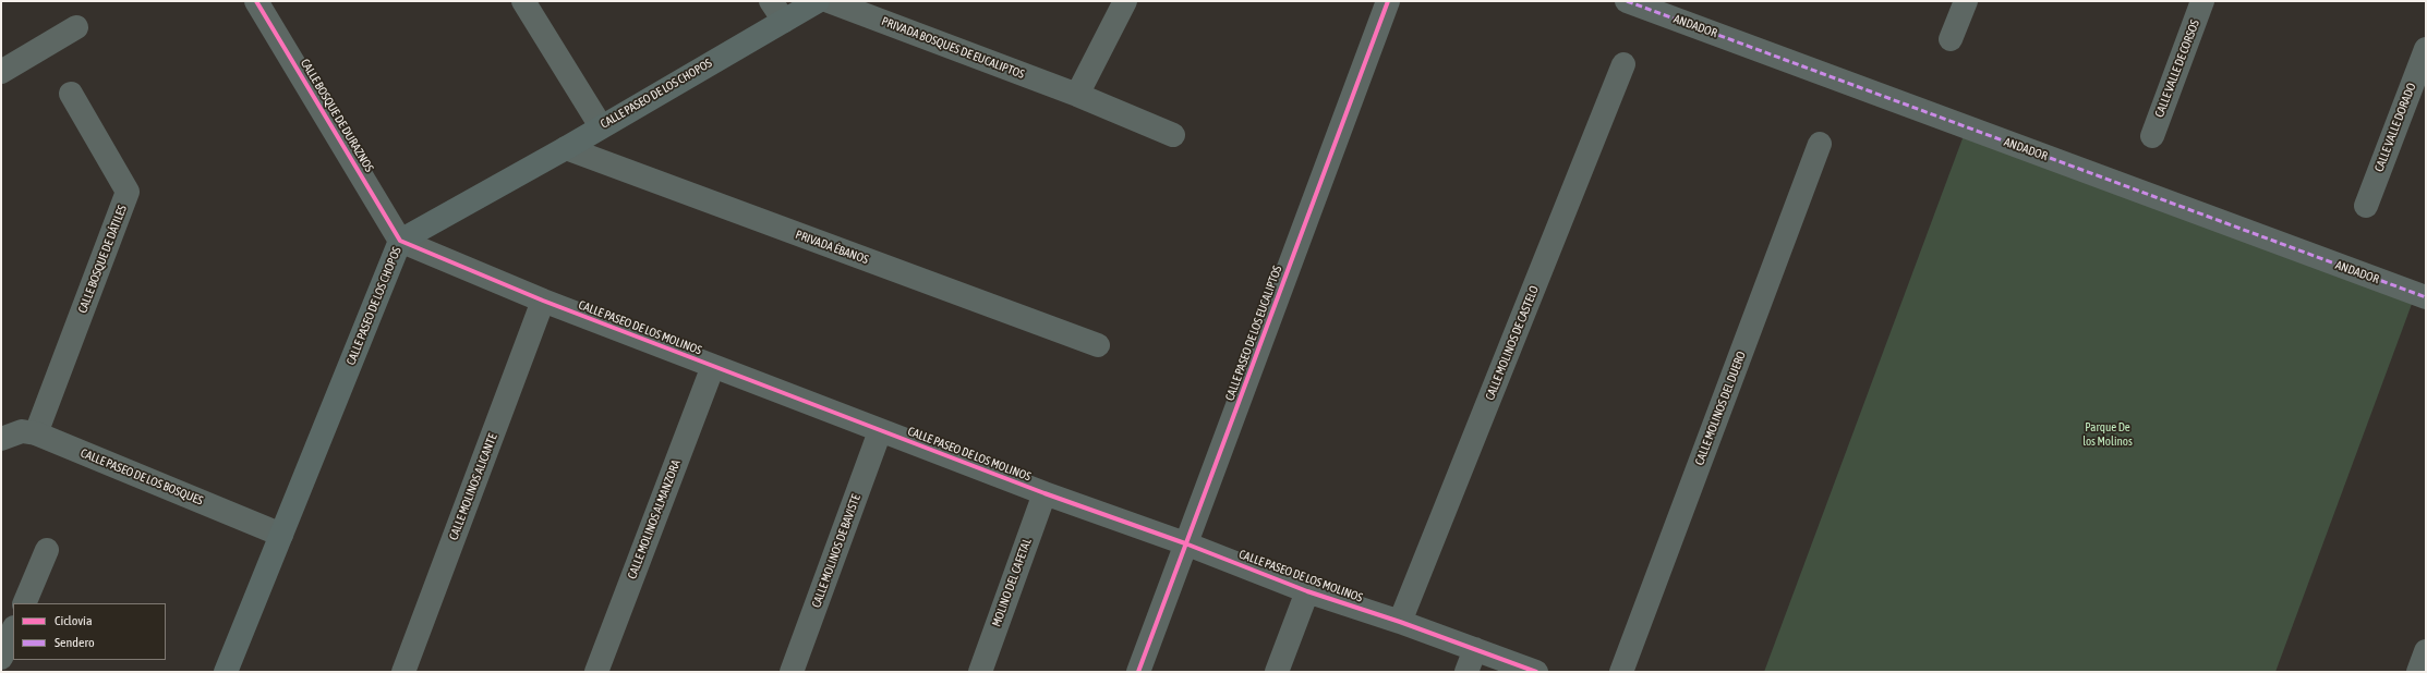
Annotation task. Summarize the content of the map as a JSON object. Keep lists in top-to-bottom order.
{
  "streets": {
    "main road": ["CALLE PASEO DE LOS CHOPOS"],
    "street": [
      "ANDADOR",
      "PRIVADA BOSQUES DE EUCALIPTOS",
      "CALLE VALLE DE CORSOS",
      "CALLE BOSQUE DE DURAZNOS",
      "CALLE VALLE DORADO",
      "PRIVADA ÉBANOS",
      "CALLE BOSQUE DE DÁTILES",
      "CALLE PASEO DE LOS MOLINOS",
      "CALLE PASEO DE LOS EUCALIPTOS",
      "CALLE MOLINOS DE CASTELO",
      "CALLE MOLINOS DEL DUERO",
      "CALLE PASEO DE LOS BOSQUES",
      "CALLE MOLINOS ALICANTE",
      "CALLE MOLINOS ALMANZORA",
      "CALLE MOLINOS DE BAVISTE",
      "MOLINO DEL CAFETAL"
    ]
  },
  "crossings": [
    ["CALLE PASEO DE LOS CHOPOS", "CALLE BOSQUE DE DURAZNOS"],
    ["CALLE PASEO DE LOS CHOPOS", "PRIVADA ÉBANOS"],
    ["CALLE PASEO DE LOS CHOPOS", "CALLE PASEO DE LOS MOLINOS"],
    ["CALLE PASEO DE LOS CHOPOS", "CALLE PASEO DE LOS BOSQUES"],
    ["CALLE BOSQUE DE DURAZNOS", "CALLE PASEO DE LOS MOLINOS"],
    ["CALLE BOSQUE DE DÁTILES", "CALLE PASEO DE LOS BOSQUES"],
    ["CALLE PASEO DE LOS MOLINOS", "CALLE PASEO DE LOS EUCALIPTOS"],
    ["CALLE PASEO DE LOS MOLINOS", "CALLE MOLINOS DE CASTELO"],
    ["CALLE PASEO DE LOS MOLINOS", "CALLE MOLINOS ALICANTE"],
    ["CALLE PASEO DE LOS MOLINOS", "CALLE MOLINOS ALMANZORA"],
    ["CALLE PASEO DE LOS MOLINOS", "CALLE MOLINOS DE BAVISTE"],
    ["CALLE PASEO DE LOS MOLINOS", "MOLINO DEL CAFETAL"]
  ],
  "parks": ["Parque De los Molinos"],
  "legend": ["Ciclovía", "Sendero"]
}
